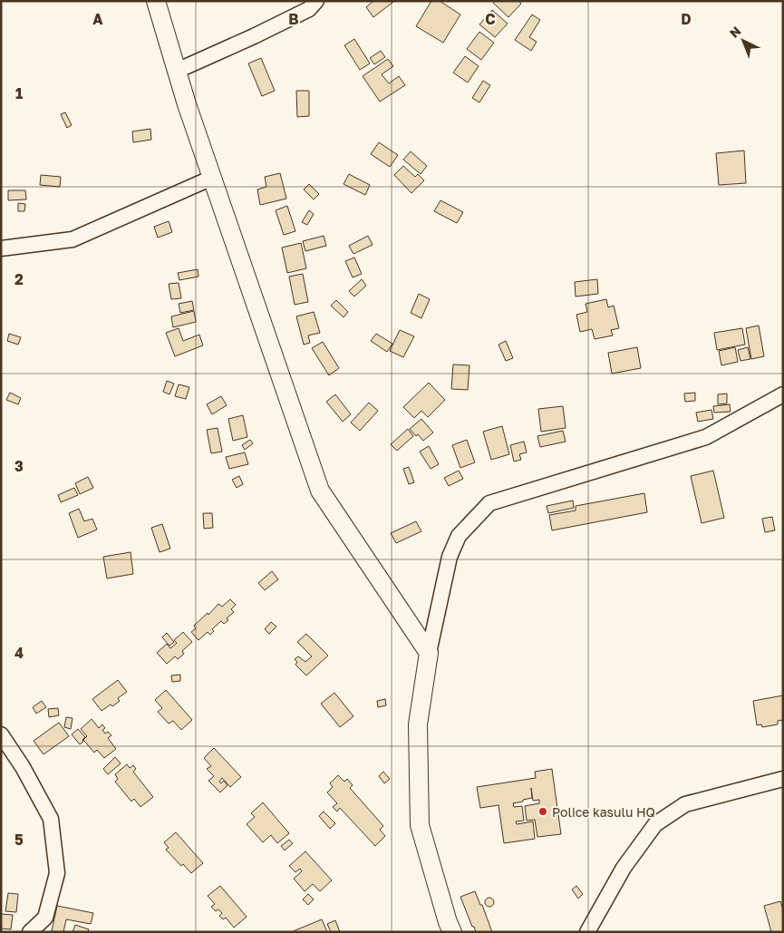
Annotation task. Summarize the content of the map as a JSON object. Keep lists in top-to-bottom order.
{
  "places": ["Police kasulu HQ"],
  "north": "top left",
  "grid": {
    "columns": [
      "A",
      "B",
      "C",
      "D"
    ],
    "rows": [
      "1",
      "2",
      "3",
      "4",
      "5"
    ]
  }
}
